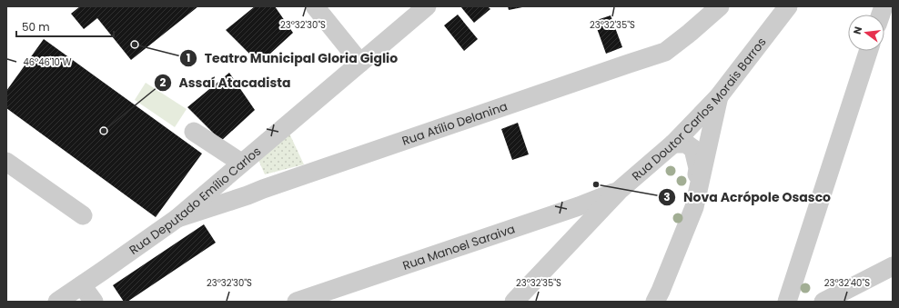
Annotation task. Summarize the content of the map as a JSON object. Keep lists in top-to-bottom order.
{
  "streets": {
    "street": [
      "Rua Doutor Carlos Morais Barros",
      "Rua Atílio Delanina",
      "Rua Deputado Emílio Carlos",
      "Rua Manoel Saraiva"
    ]
  },
  "crossings": [
    ["Rua Doutor Carlos Morais Barros", "Rua Manoel Saraiva"],
    ["Rua Atílio Delanina", "Rua Deputado Emílio Carlos"]
  ],
  "places": ["Teatro Municipal Gloria Giglio", "Assaí Atacadista", "Nova Acrópole Osasco"],
  "scale_bar": "50 m",
  "north": "left",
  "coordinates": [
    "23°32'30\"S",
    "23°32'35\"S",
    "46°46'10\"W",
    "23°32'40\"S"
  ]
}
